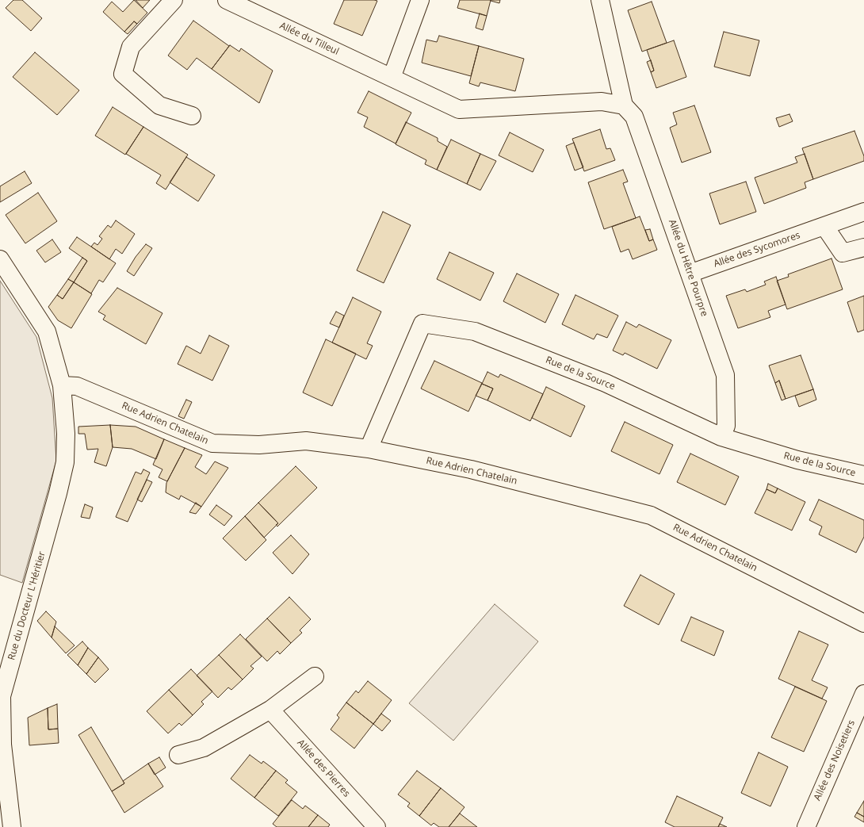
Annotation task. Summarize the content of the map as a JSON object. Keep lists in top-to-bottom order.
{
  "streets": {
    "street": [
      "Allée du Tilleul",
      "Allée des Sycomores",
      "Allée du Hêtre Pourpre",
      "Rue de la Source",
      "Rue Adrien Chatelain",
      "Rue du Docteur L'Héritier",
      "Allée des Noisetiers",
      "Allée des Pierres"
    ]
  },
  "crossings": [
    ["Allée des Sycomores", "Allée du Hêtre Pourpre"],
    ["Allée du Hêtre Pourpre", "Rue de la Source"],
    ["Rue de la Source", "Rue Adrien Chatelain"],
    ["Rue Adrien Chatelain", "Rue du Docteur L'Héritier"]
  ]
}
